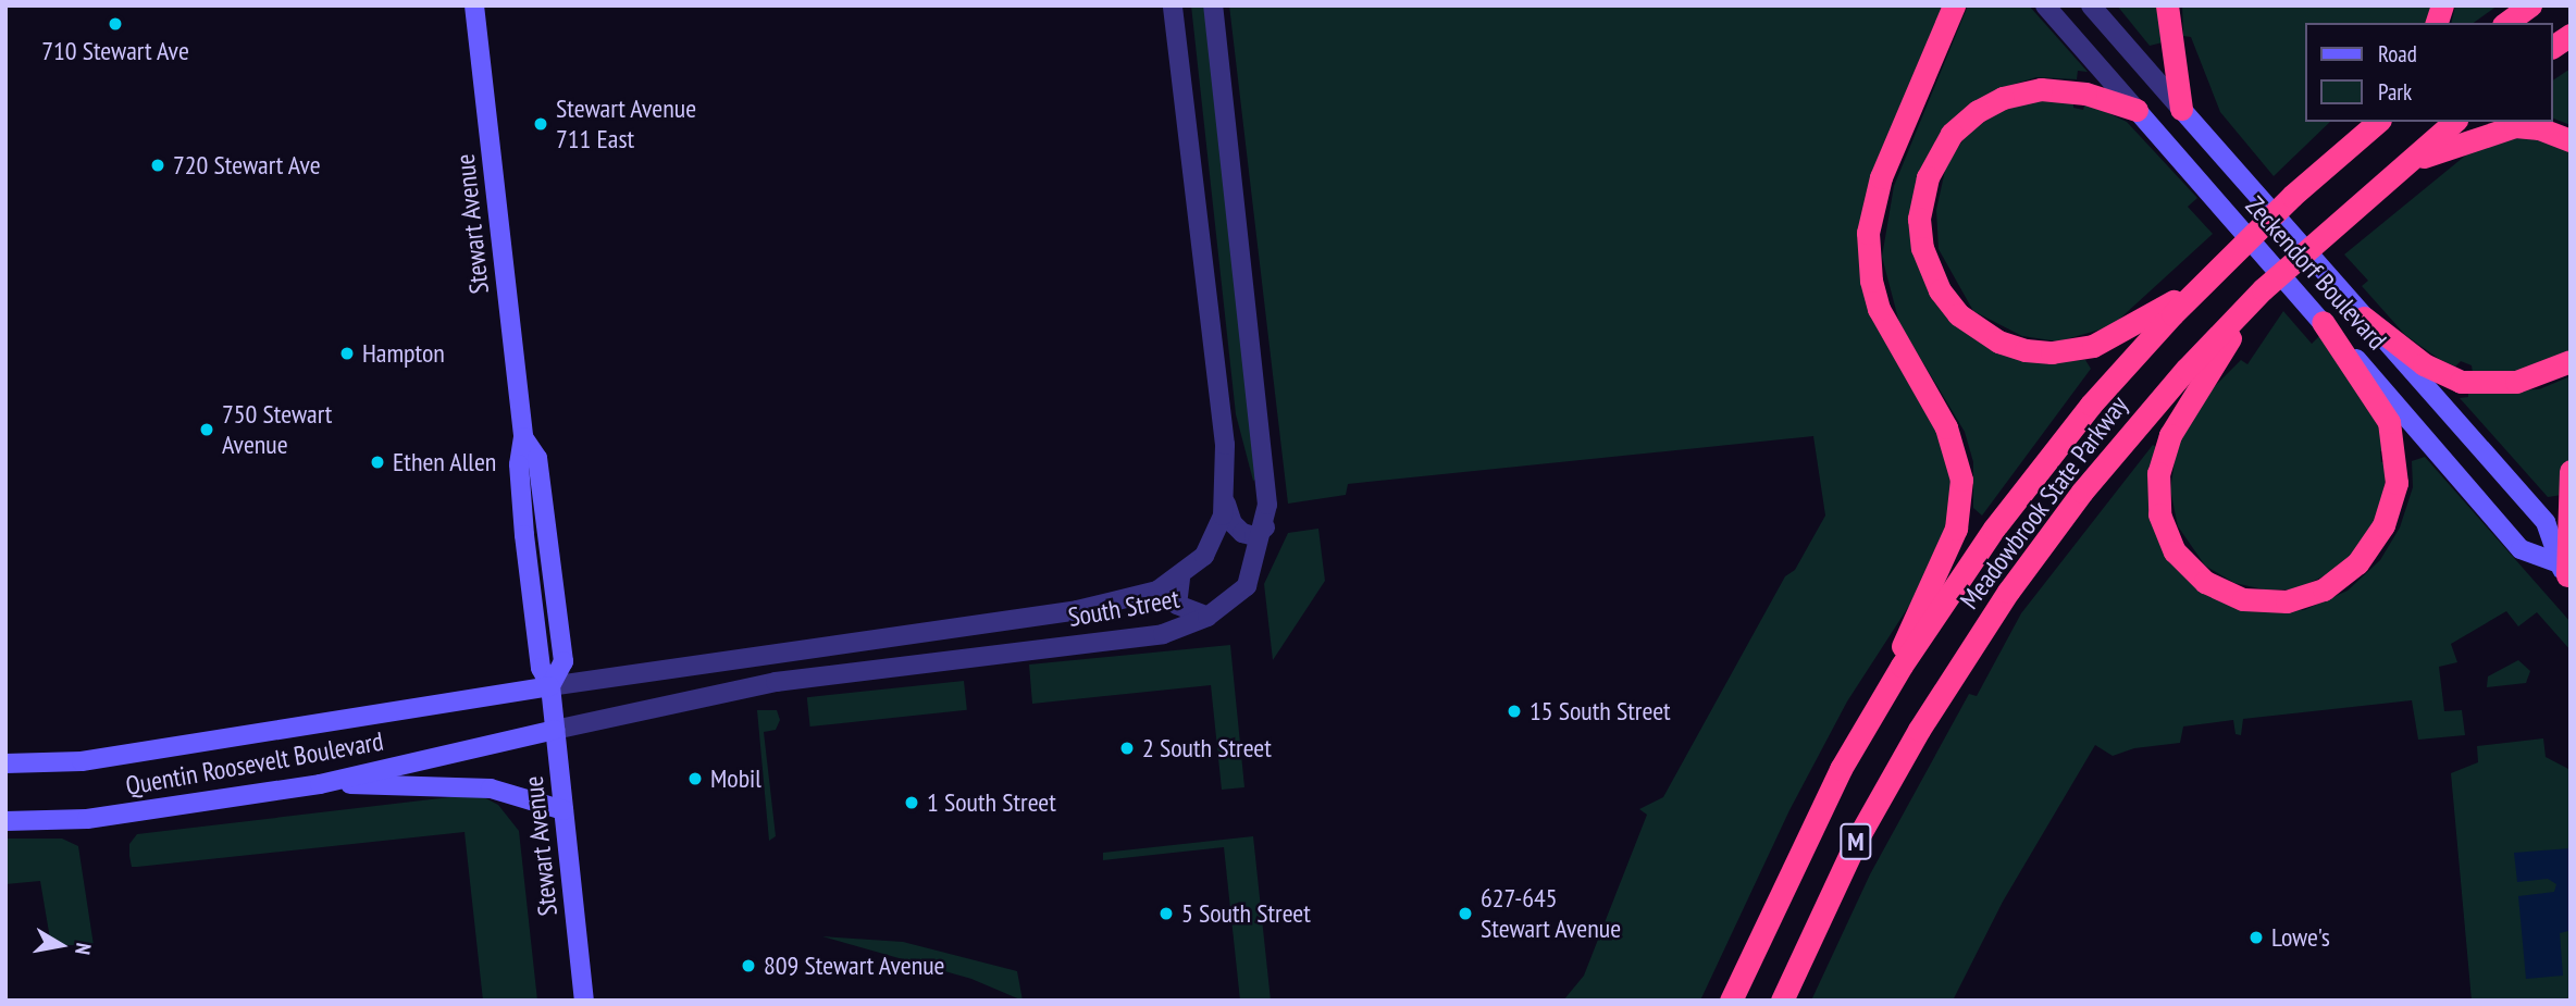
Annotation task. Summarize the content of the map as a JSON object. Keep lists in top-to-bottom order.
{
  "streets": {
    "highway": ["Meadowbrook State Parkway", "M"],
    "main road": ["Stewart Avenue", "Zeckendorf Boulevard", "Quentin Roosevelt Boulevard"],
    "street": ["South Street"]
  },
  "crossings": [
    ["Stewart Avenue", "South Street"],
    ["Stewart Avenue", "Quentin Roosevelt Boulevard"],
    ["South Street", "Quentin Roosevelt Boulevard"]
  ],
  "places": [
    "710 Stewart Ave",
    "Stewart Avenue 711 East",
    "720 Stewart Ave",
    "Hampton",
    "750 Stewart Avenue",
    "Ethen Allen",
    "15 South Street",
    "2 South Street",
    "Mobil",
    "1 South Street",
    "5 South Street",
    "627-645 Stewart Avenue",
    "Lowe's",
    "809 Stewart Avenue"
  ],
  "legend": ["Road", "Park"],
  "north": "right"
}
